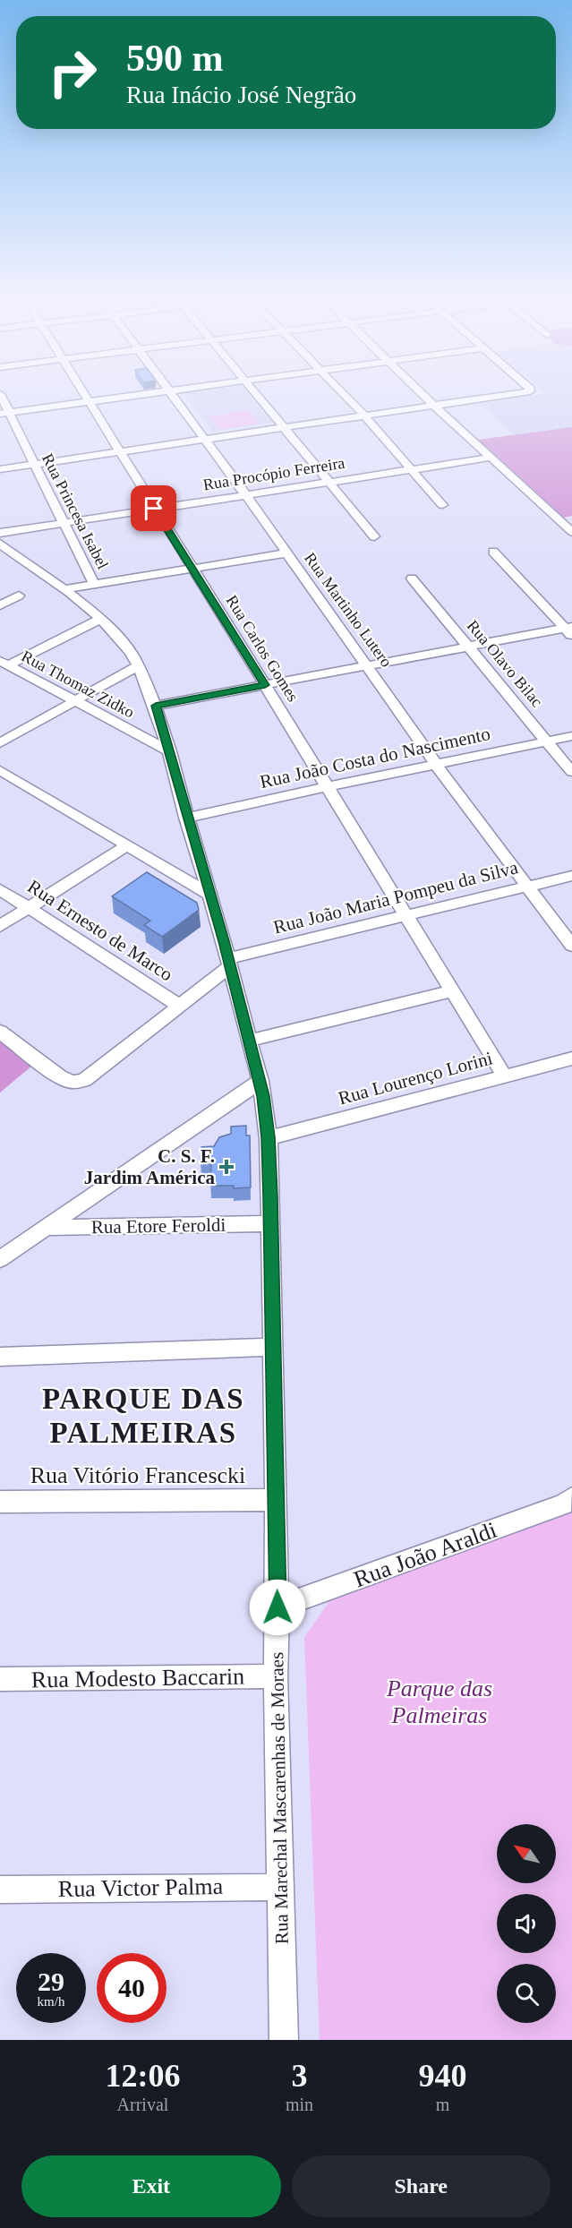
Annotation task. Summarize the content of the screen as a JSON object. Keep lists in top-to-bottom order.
{
  "streets": {
    "street": [
      "Rua Procópio Ferreira",
      "Rua Princesa Isabel",
      "Rua Martinho Lutero",
      "Rua Carlos Gomes",
      "Rua Olavo Bilac",
      "Rua Thomaz Zidko",
      "Rua João Costa do Nascimento",
      "Rua João Maria Pompeu da Silva",
      "Rua Ernesto de Marco",
      "Rua Lourenço Lorini",
      "Rua Etore Feroldi",
      "Rua Vitório Francescki",
      "Rua João Araldi",
      "Rua Modesto Baccarin",
      "Rua Marechal Mascarenhas de Moraes",
      "Rua Victor Palma"
    ]
  },
  "crossings": [
    ["Rua Procópio Ferreira", "Rua Princesa Isabel"],
    ["Rua Procópio Ferreira", "Rua Martinho Lutero"],
    ["Rua Procópio Ferreira", "Rua Carlos Gomes"],
    ["Rua Martinho Lutero", "Rua João Costa do Nascimento"],
    ["Rua Martinho Lutero", "Rua João Maria Pompeu da Silva"],
    ["Rua Carlos Gomes", "Rua João Costa do Nascimento"],
    ["Rua Carlos Gomes", "Rua João Maria Pompeu da Silva"],
    ["Rua Carlos Gomes", "Rua Lourenço Lorini"],
    ["Rua Olavo Bilac", "Rua João Costa do Nascimento"],
    ["Rua Thomaz Zidko", "Rua Marechal Mascarenhas de Moraes"],
    ["Rua João Costa do Nascimento", "Rua Marechal Mascarenhas de Moraes"],
    ["Rua João Maria Pompeu da Silva", "Rua Marechal Mascarenhas de Moraes"],
    ["Rua Lourenço Lorini", "Rua Marechal Mascarenhas de Moraes"],
    ["Rua Etore Feroldi", "Rua Marechal Mascarenhas de Moraes"],
    ["Rua Vitório Francescki", "Rua Marechal Mascarenhas de Moraes"],
    ["Rua João Araldi", "Rua Marechal Mascarenhas de Moraes"],
    ["Rua Modesto Baccarin", "Rua Marechal Mascarenhas de Moraes"],
    ["Rua Marechal Mascarenhas de Moraes", "Rua Victor Palma"]
  ],
  "districts": ["PARQUE DAS PALMEIRAS"],
  "parks": ["Parque das Palmeiras"],
  "places": {
    "health": ["C. S. F. Jardim América"]
  },
  "north": "top left",
  "page": {
    "turn": ["590 m", "Rua Inácio José Negrão"],
    "speed": "29 km/h",
    "limit": "40",
    "eta": [
      "12:06",
      "Arrival",
      "3",
      "min",
      "940",
      "m"
    ],
    "buttons": ["Exit", "Share"]
  }
}
